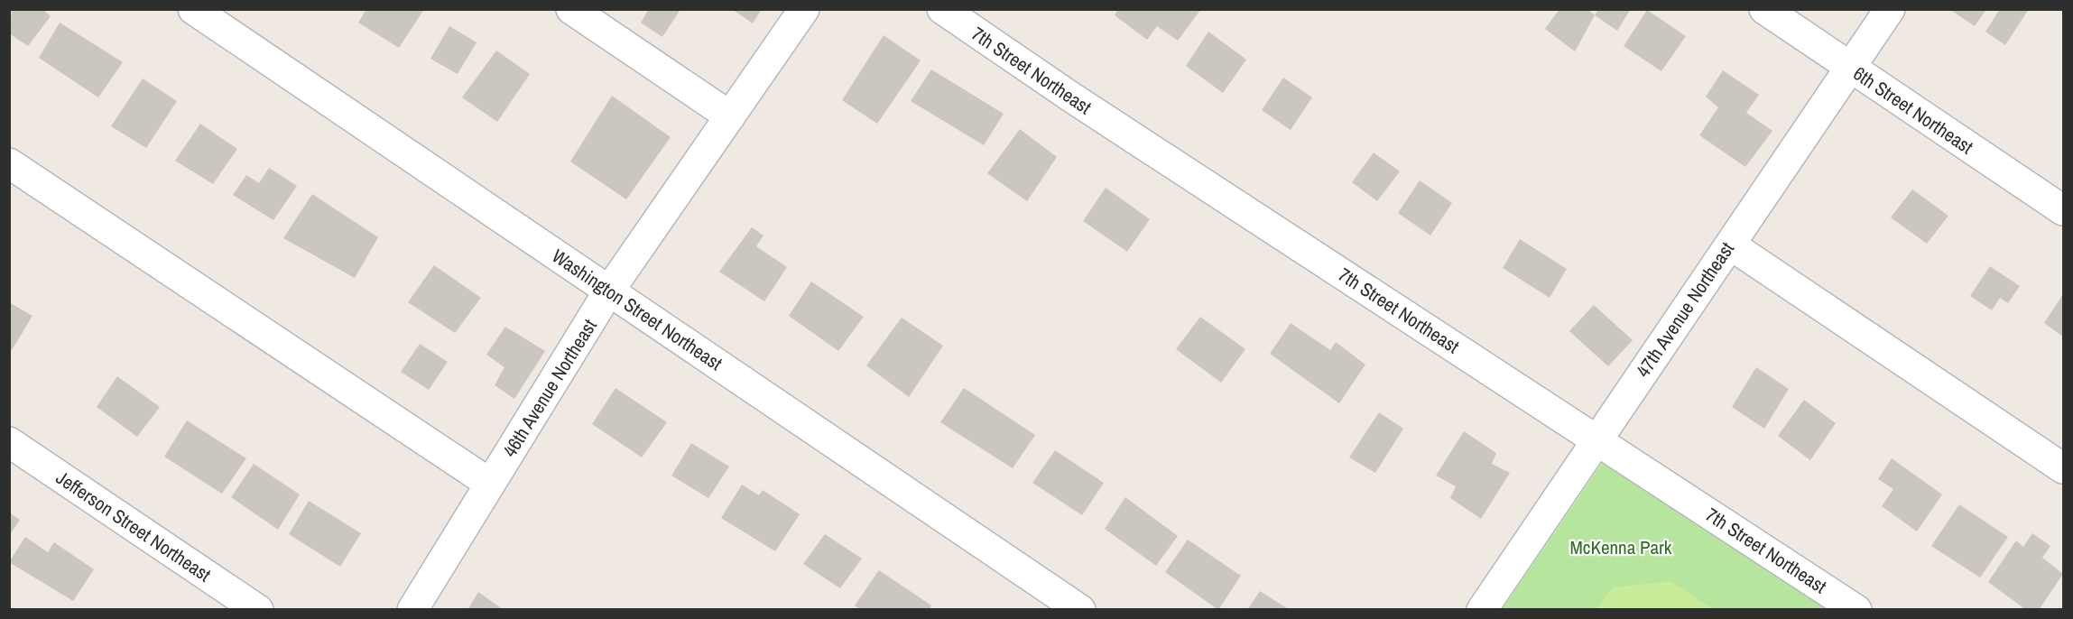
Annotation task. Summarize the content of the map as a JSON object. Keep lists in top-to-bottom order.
{
  "streets": {
    "street": [
      "7th Street Northeast",
      "6th Street Northeast",
      "Washington Street Northeast",
      "47th Avenue Northeast",
      "46th Avenue Northeast",
      "Jefferson Street Northeast"
    ]
  },
  "crossings": [
    ["7th Street Northeast", "47th Avenue Northeast"],
    ["6th Street Northeast", "47th Avenue Northeast"],
    ["Washington Street Northeast", "46th Avenue Northeast"]
  ],
  "parks": ["McKenna Park"]
}
